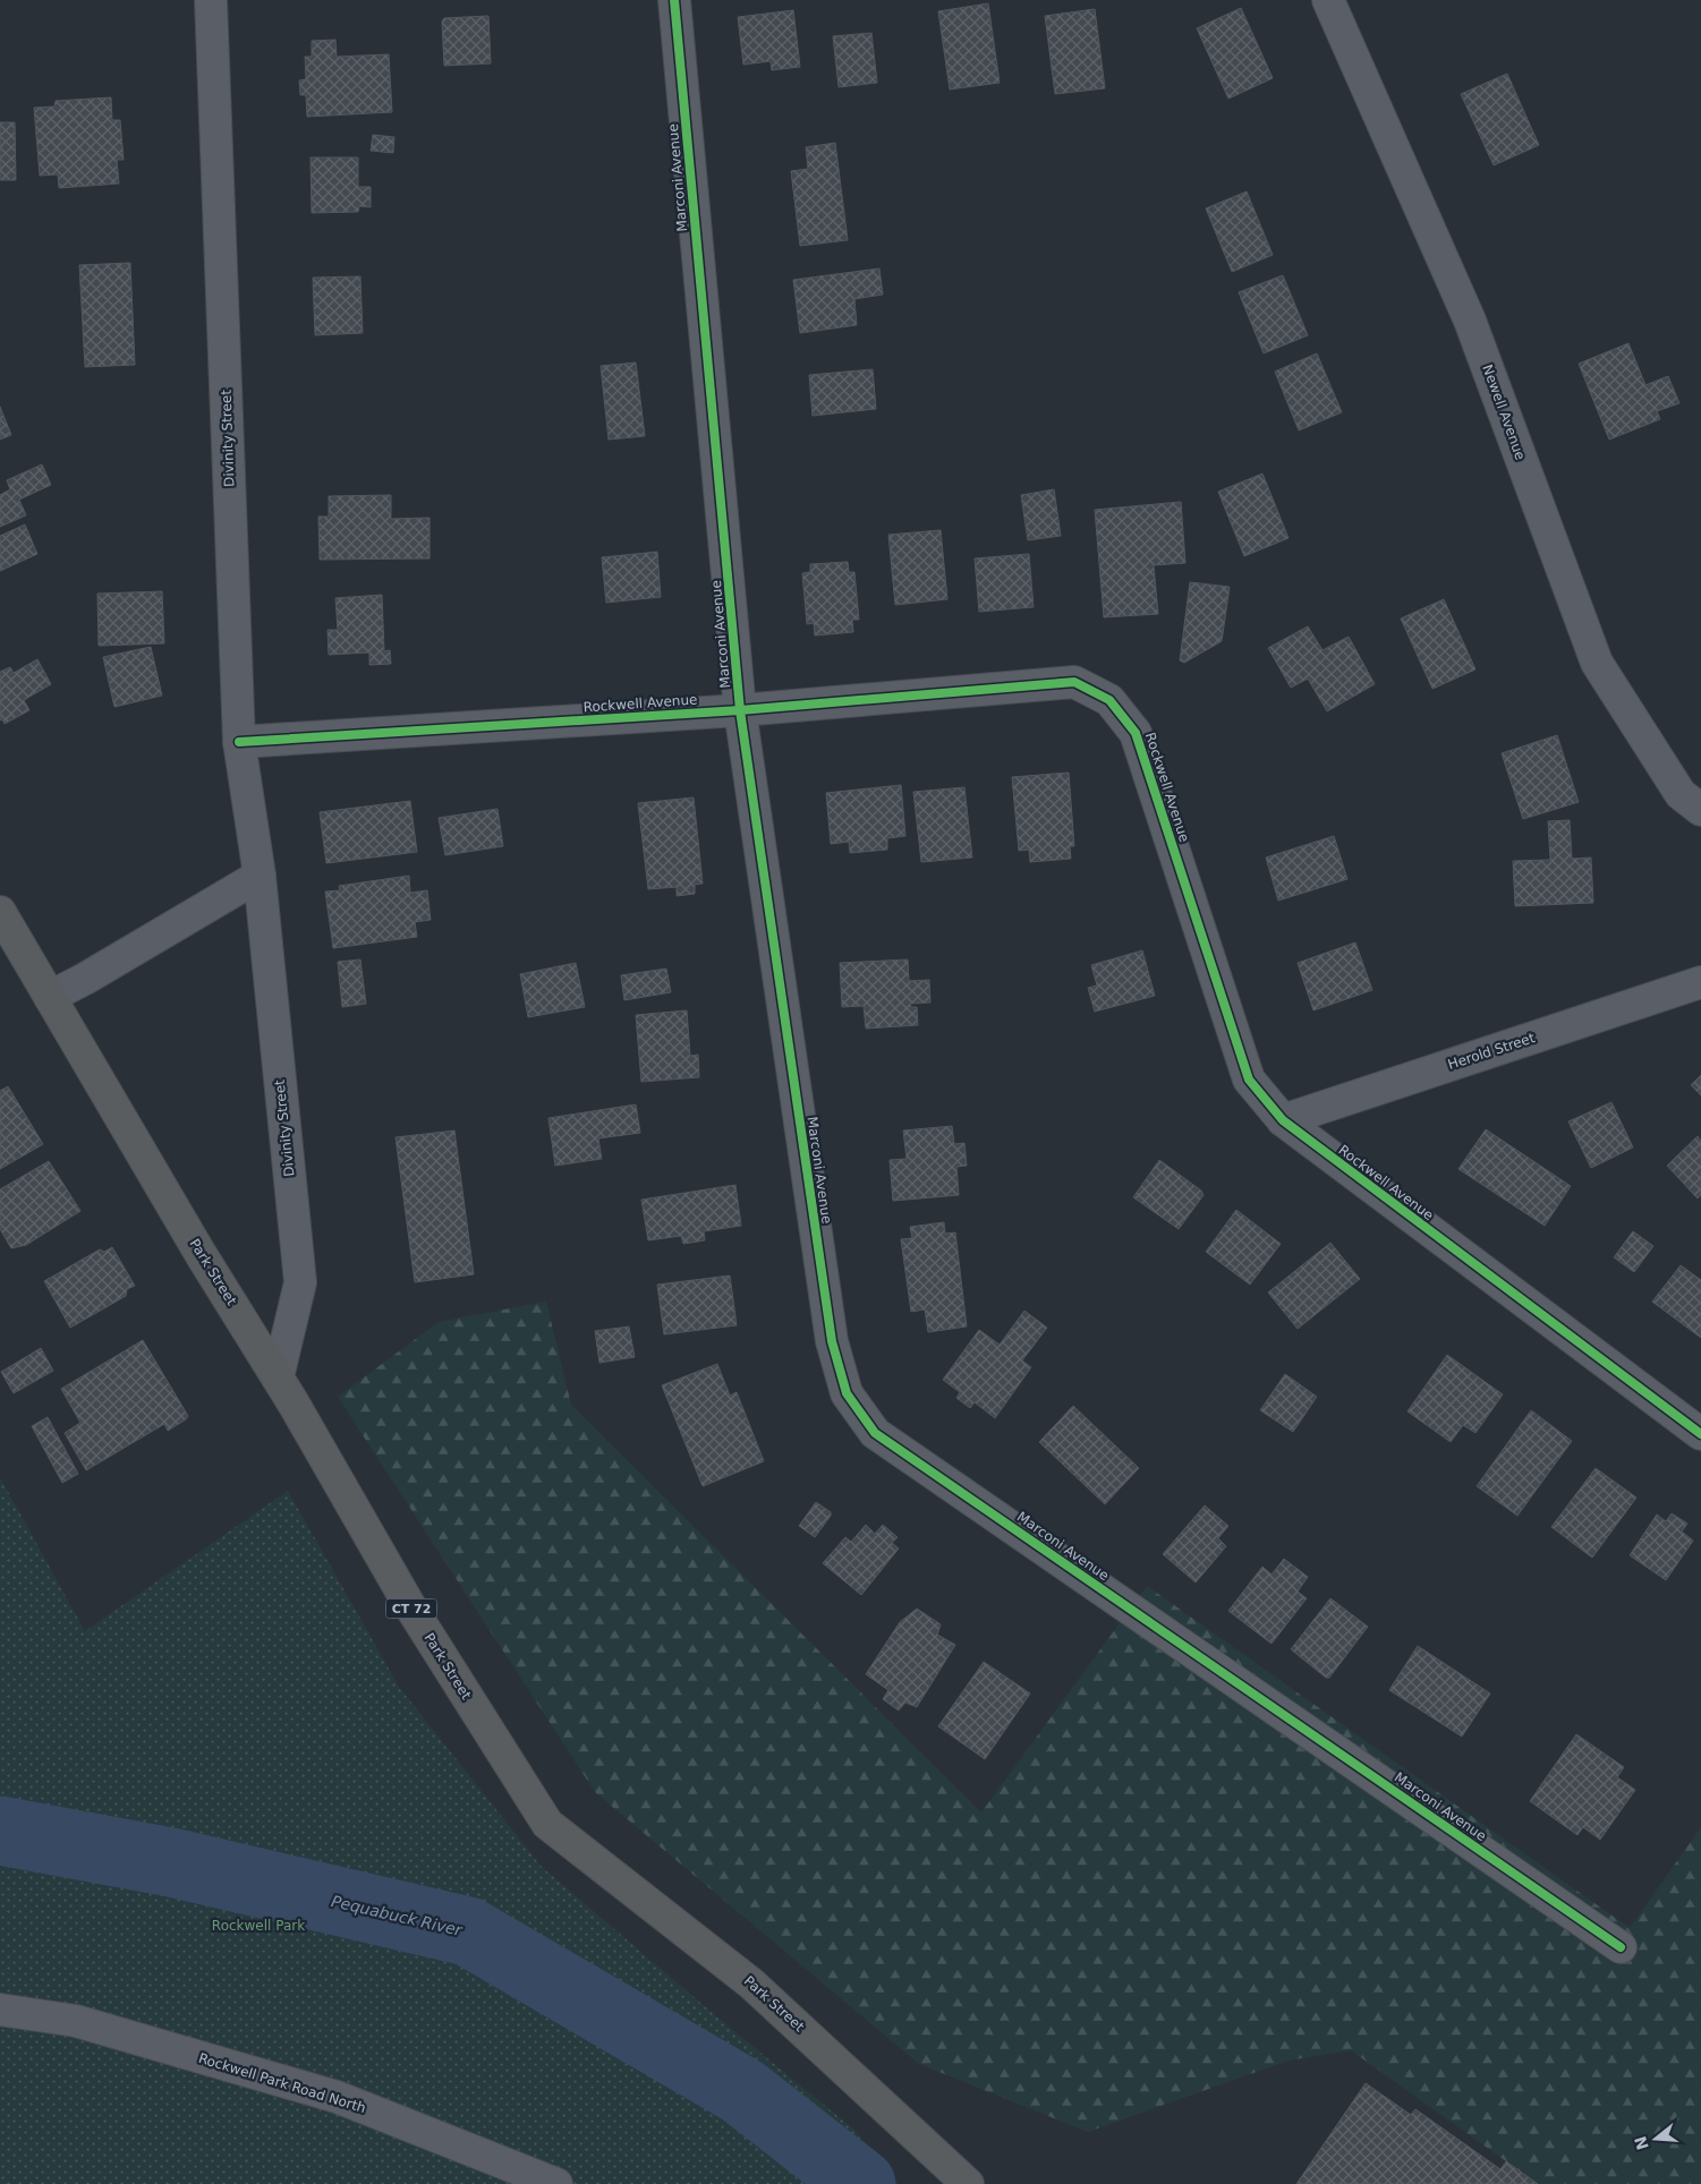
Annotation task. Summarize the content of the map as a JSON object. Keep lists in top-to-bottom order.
{
  "streets": {
    "highway": ["Park Street", "CT 72"],
    "street": [
      "Marconi Avenue",
      "Newell Avenue",
      "Divinity Street",
      "Rockwell Avenue",
      "Herold Street",
      "Rockwell Park Road North"
    ]
  },
  "crossings": [
    ["Marconi Avenue", "Rockwell Avenue"],
    ["Divinity Street", "Rockwell Avenue"],
    ["Divinity Street", "Park Street"],
    ["Rockwell Avenue", "Herold Street"]
  ],
  "water": ["Pequabuck River"],
  "parks": ["Rockwell Park"],
  "north": "left"
}
